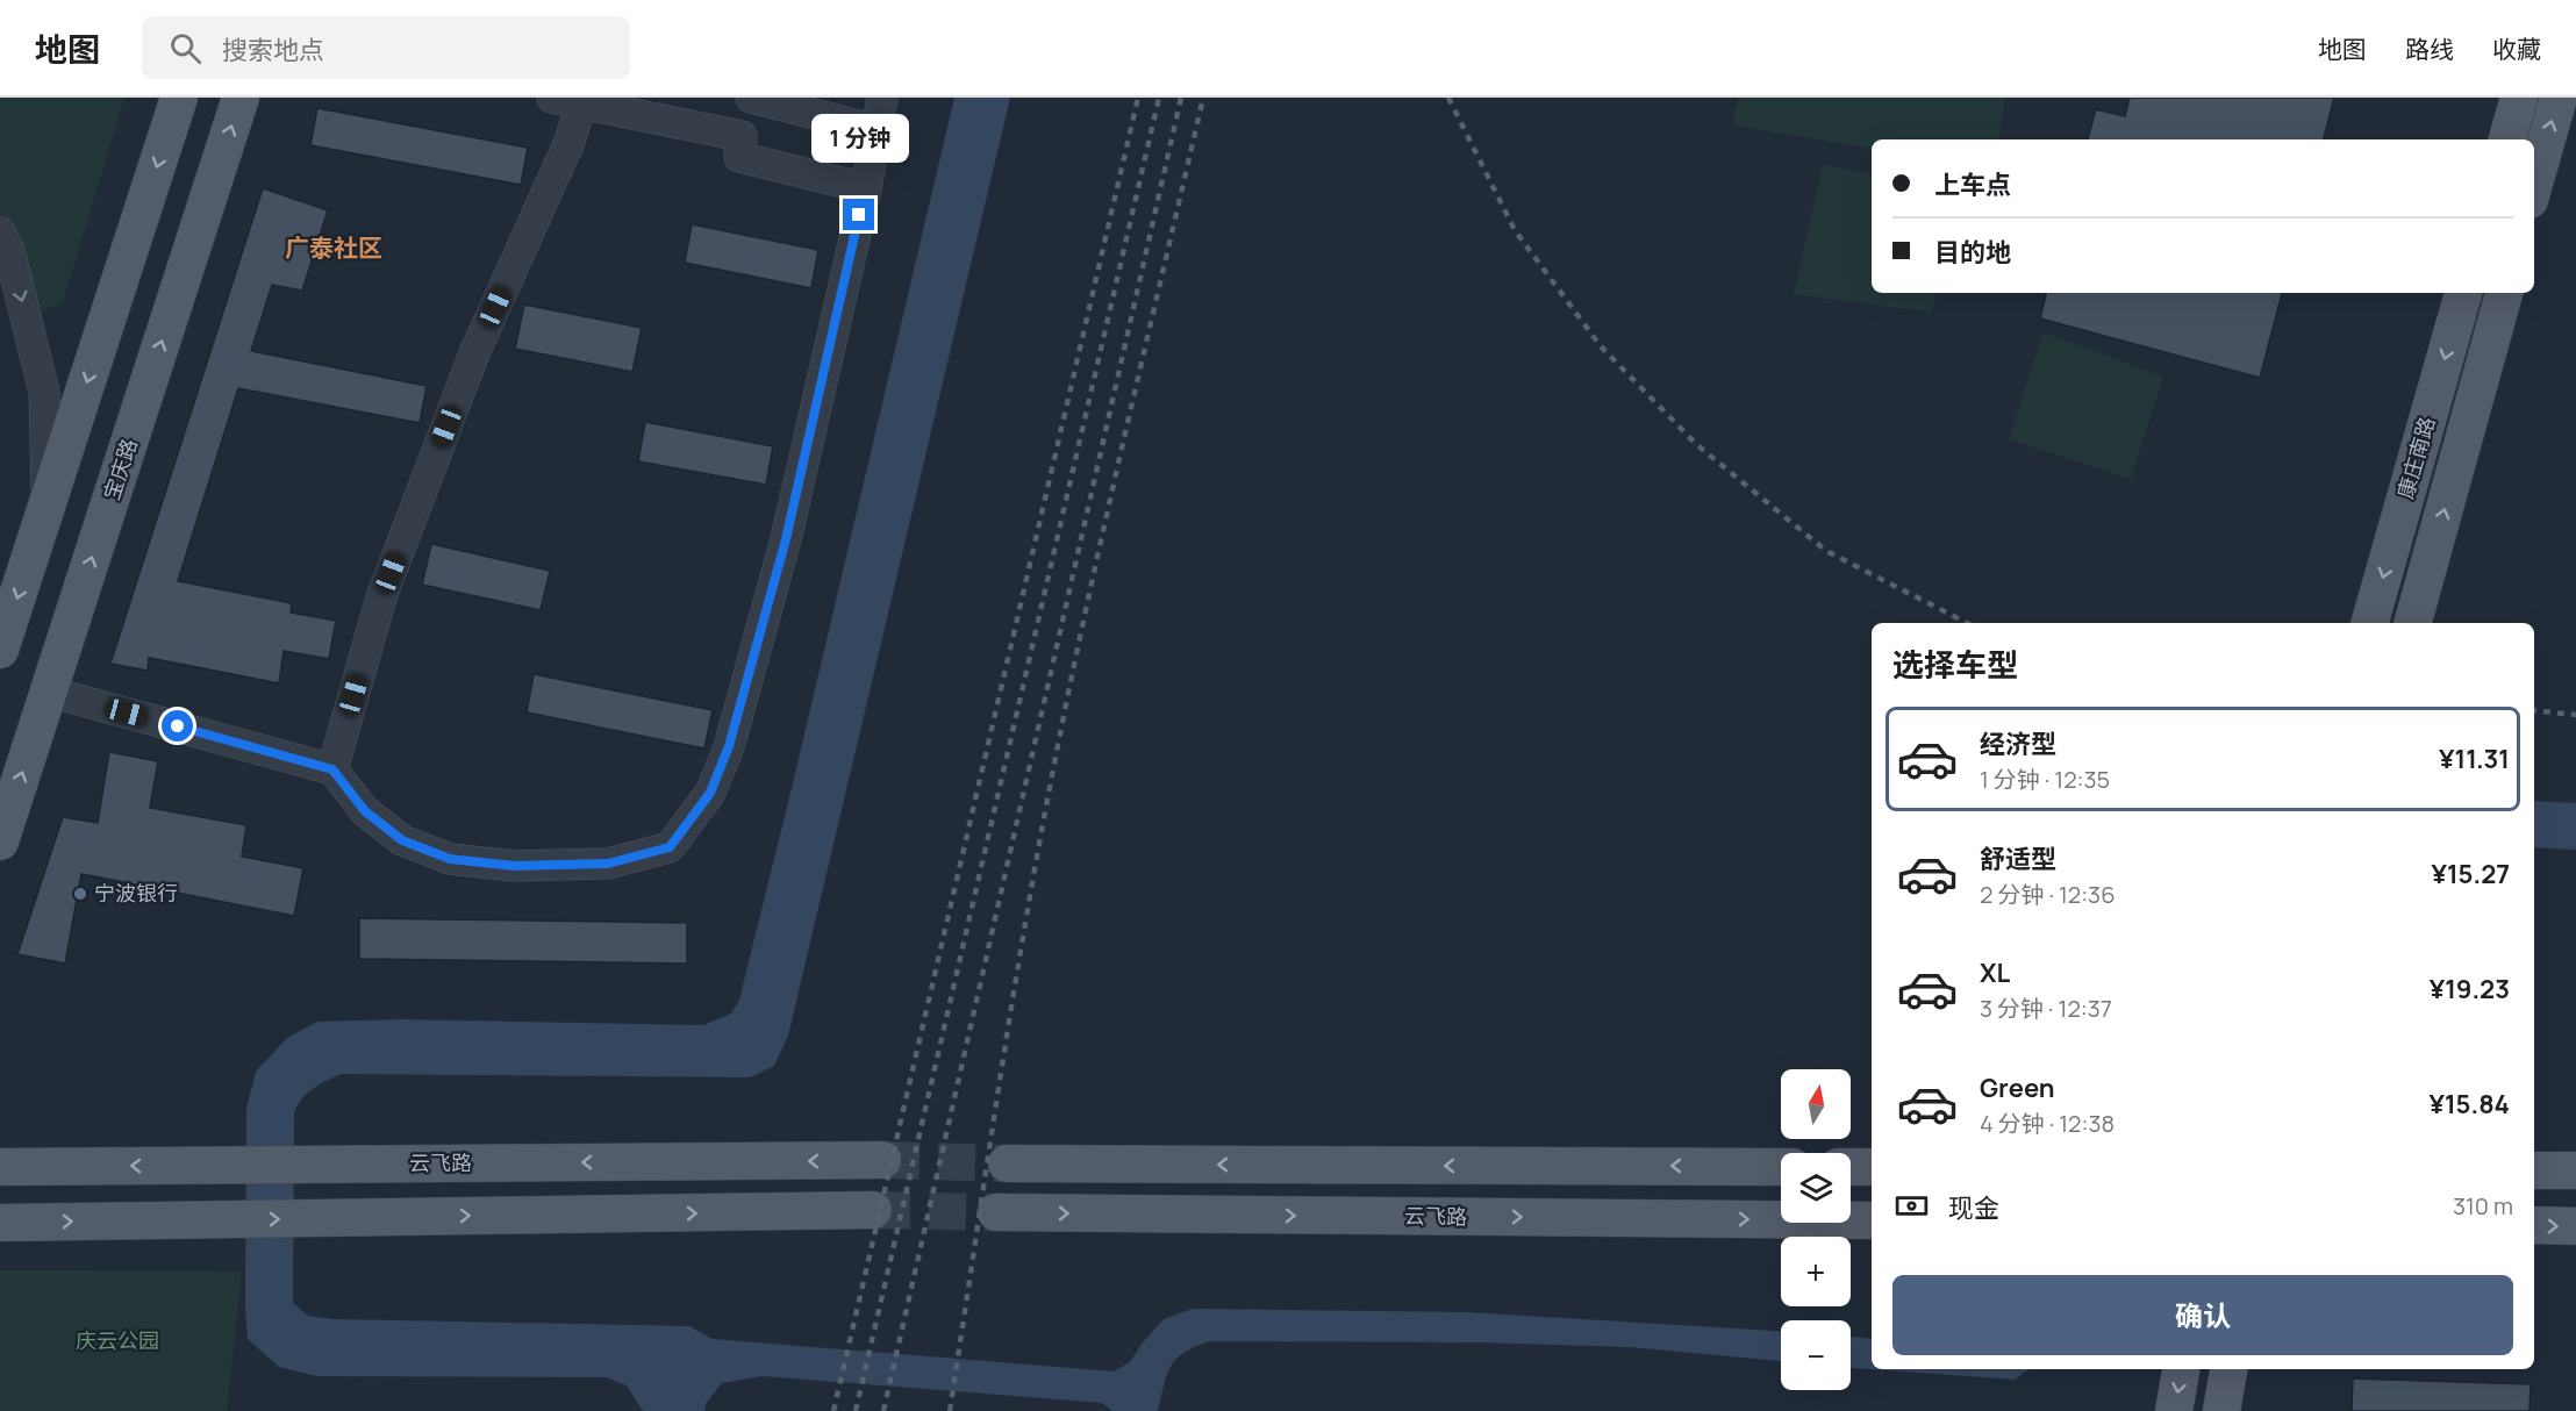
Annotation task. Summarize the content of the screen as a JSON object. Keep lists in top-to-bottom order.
{
  "streets": {
    "main road": ["康庄南路", "宝庆路", "云飞路"]
  },
  "districts": ["广泰社区"],
  "parks": ["庆云公园"],
  "places": ["宁波银行"],
  "north": "top",
  "page": {
    "header": "地图",
    "search": "搜索地点",
    "nav": ["地图", "路线", "收藏"],
    "bubble": "1 分钟",
    "banner": ["上车点", "目的地"],
    "heading": "选择车型",
    "list": [
      {
        "name": "经济型",
        "note": "1 分钟 · 12:35",
        "value": "¥11.31"
      },
      {
        "name": "舒适型",
        "note": "2 分钟 · 12:36",
        "value": "¥15.27"
      },
      {
        "name": "XL",
        "note": "3 分钟 · 12:37",
        "value": "¥19.23"
      },
      {
        "name": "Green",
        "note": "4 分钟 · 12:38",
        "value": "¥15.84"
      }
    ],
    "map_buttons": ["+", "−"],
    "pay": ["现金", "310 m"],
    "buttons": "确认"
  }
}
